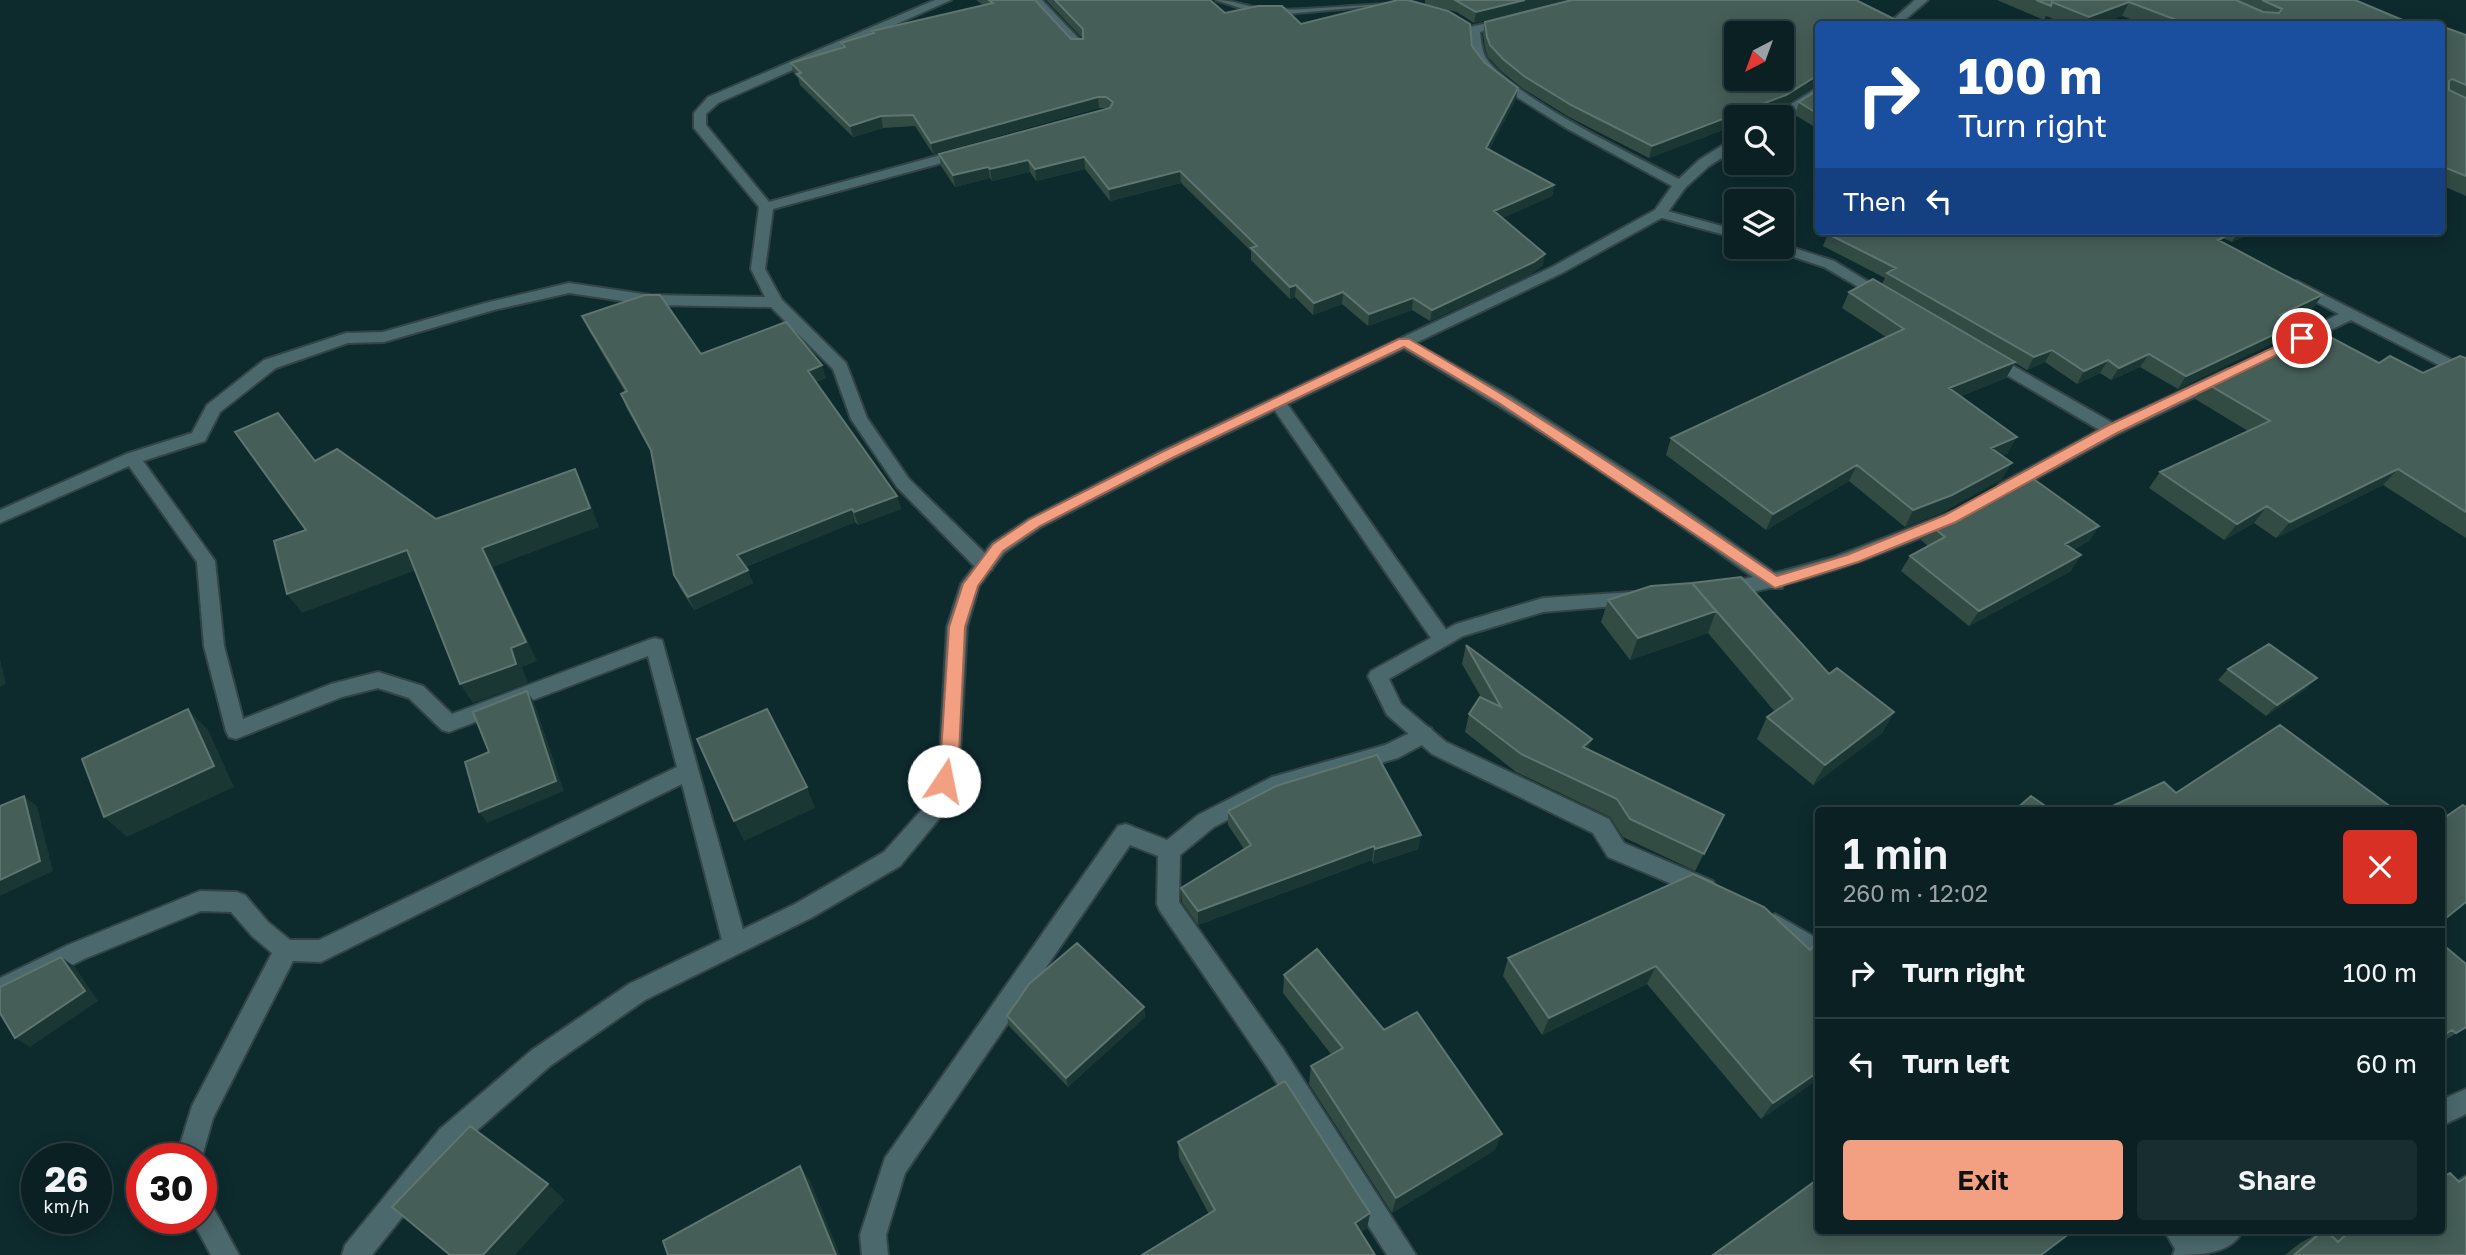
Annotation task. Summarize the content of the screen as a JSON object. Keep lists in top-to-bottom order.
{
  "north": "bottom left",
  "page": {
    "turn": ["100 m", "Turn right"],
    "then": "Then",
    "heading": ["1 min", "260 m · 12:02"],
    "list": [
      {
        "name": "Turn right",
        "value": "100 m"
      },
      {
        "name": "Turn left",
        "value": "60 m"
      }
    ],
    "buttons": ["Exit", "Share"],
    "speed": "26 km/h",
    "limit": "30"
  }
}
